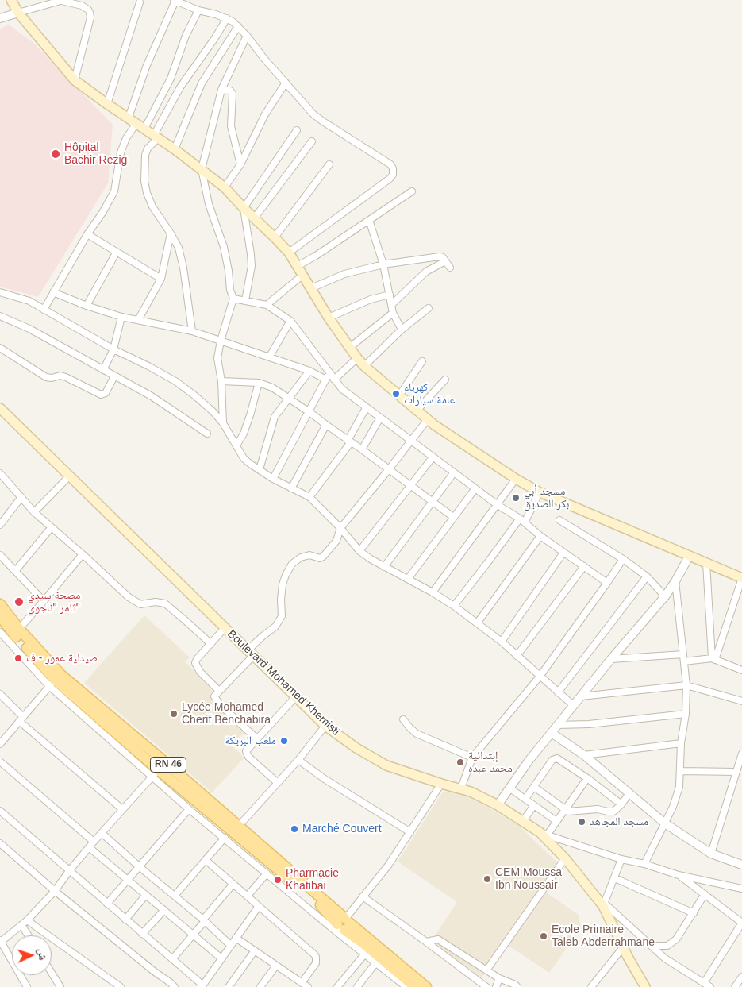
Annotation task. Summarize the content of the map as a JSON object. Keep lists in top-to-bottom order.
{
  "streets": {
    "main road": ["Boulevard Mohamed Khemisti", "RN 46"]
  },
  "places": [
    "Hôpital Bachir Rezig",
    "كهرباء عامة سيارات",
    "مسجد أبي بكر الصديق",
    "مصحة سيدي ثامر \"ناجوي\"",
    "صيدلية عمور - ف",
    "Lycée Mohamed Cherif Benchabira",
    "ملعب البريكة",
    "إبتدائية محمد عبده",
    "مسجد المجاهد",
    "Marché Couvert",
    "CEM Moussa Ibn Noussair",
    "Pharmacie Khatibai",
    "Ecole Primaire Taleb Abderrahmane"
  ],
  "north": "right"
}
